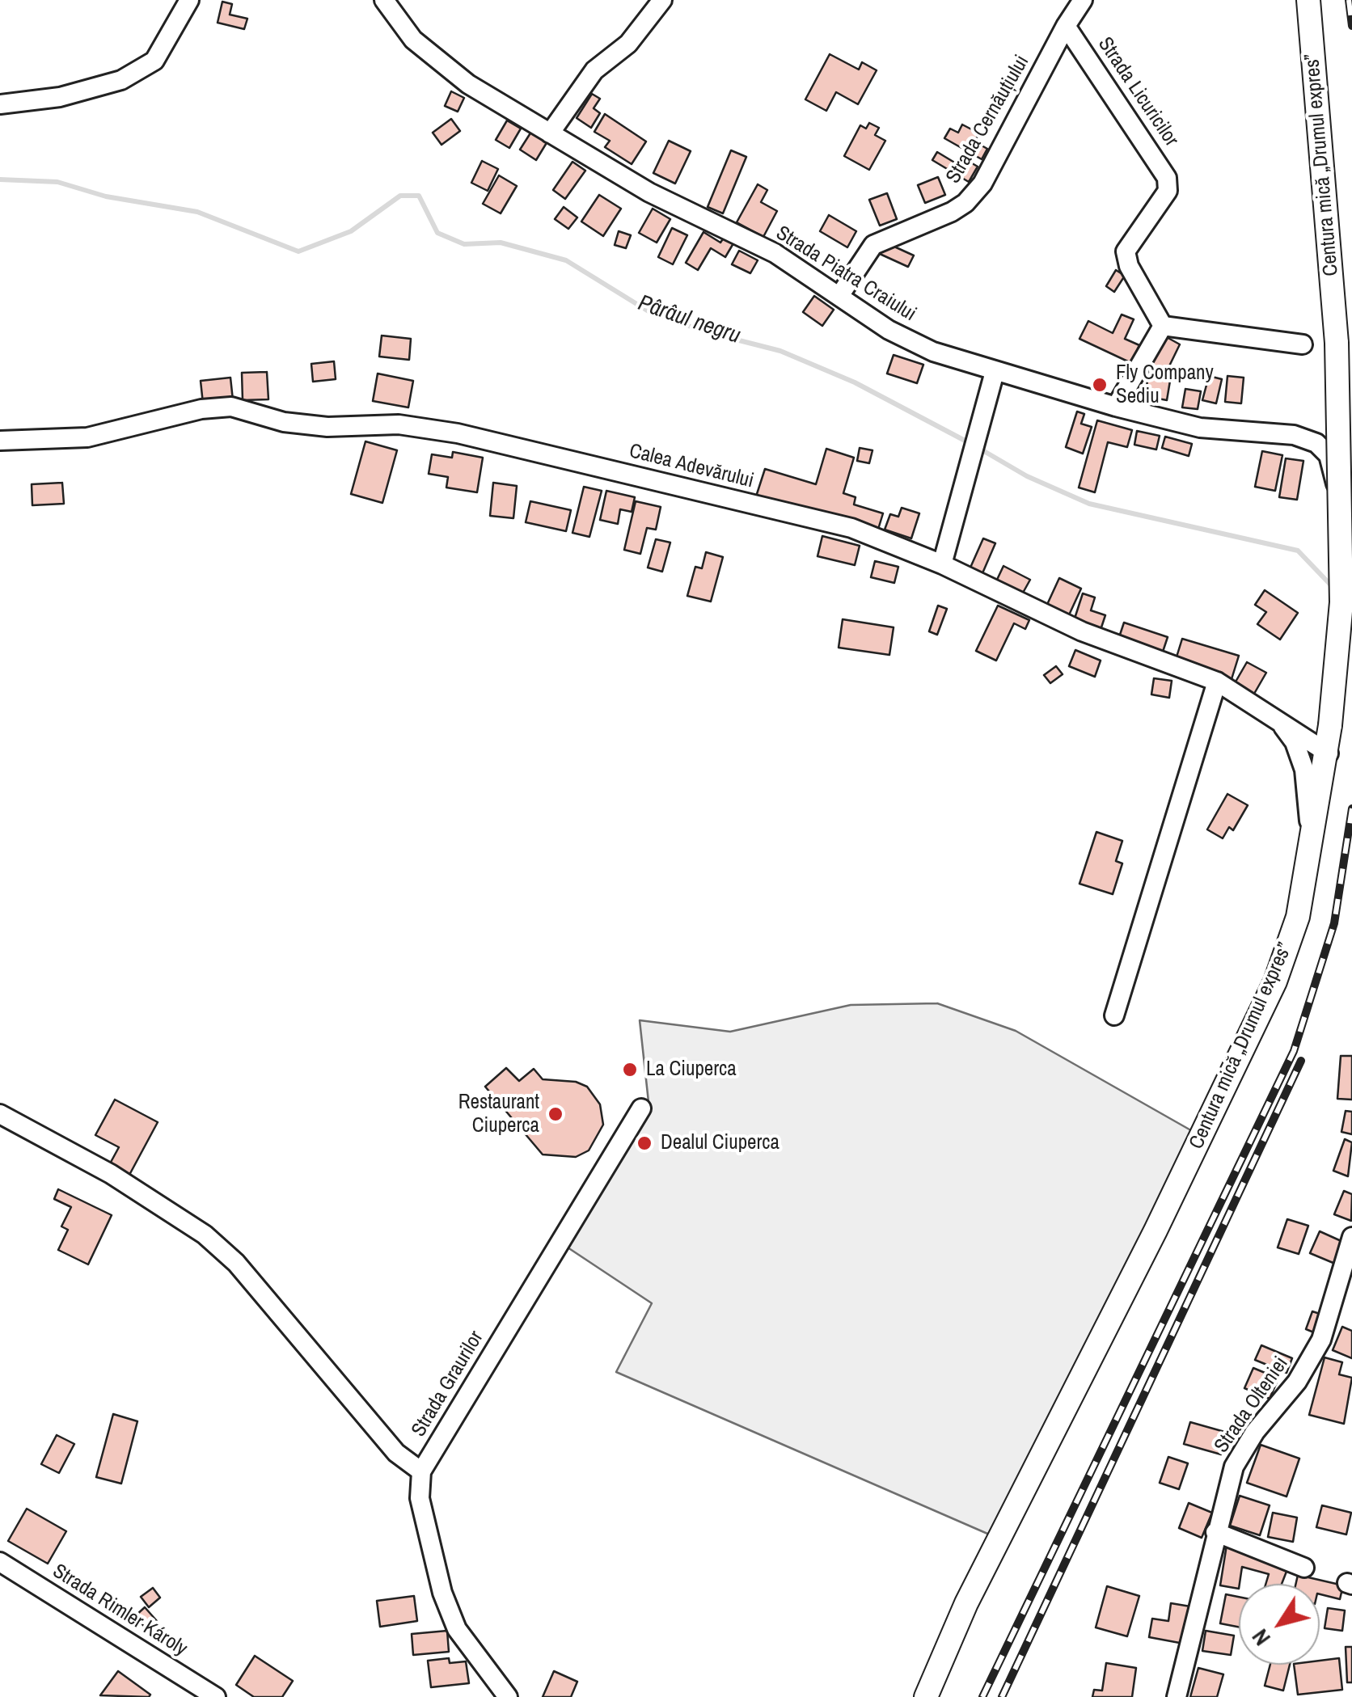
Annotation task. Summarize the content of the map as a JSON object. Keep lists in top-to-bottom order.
{
  "streets": {
    "main road": ["Centura mică „Drumul expres”"],
    "street": [
      "Strada Licuricilor",
      "Strada Cernăuțiului",
      "Strada Piatra Craiului",
      "Calea Adevărului",
      "Strada Graurilor",
      "Strada Olteniei",
      "Strada Rimler Károly"
    ]
  },
  "crossings": [
    ["Strada Licuricilor", "Strada Cernăuțiului"],
    ["Strada Cernăuțiului", "Strada Piatra Craiului"],
    ["Centura mică „Drumul expres”", "Calea Adevărului"]
  ],
  "water": ["Pârâul negru"],
  "places": [
    "Fly Company Sediu",
    "La Ciuperca",
    "Restaurant Ciuperca",
    "Dealul Ciuperca"
  ],
  "north": "bottom left"
}
